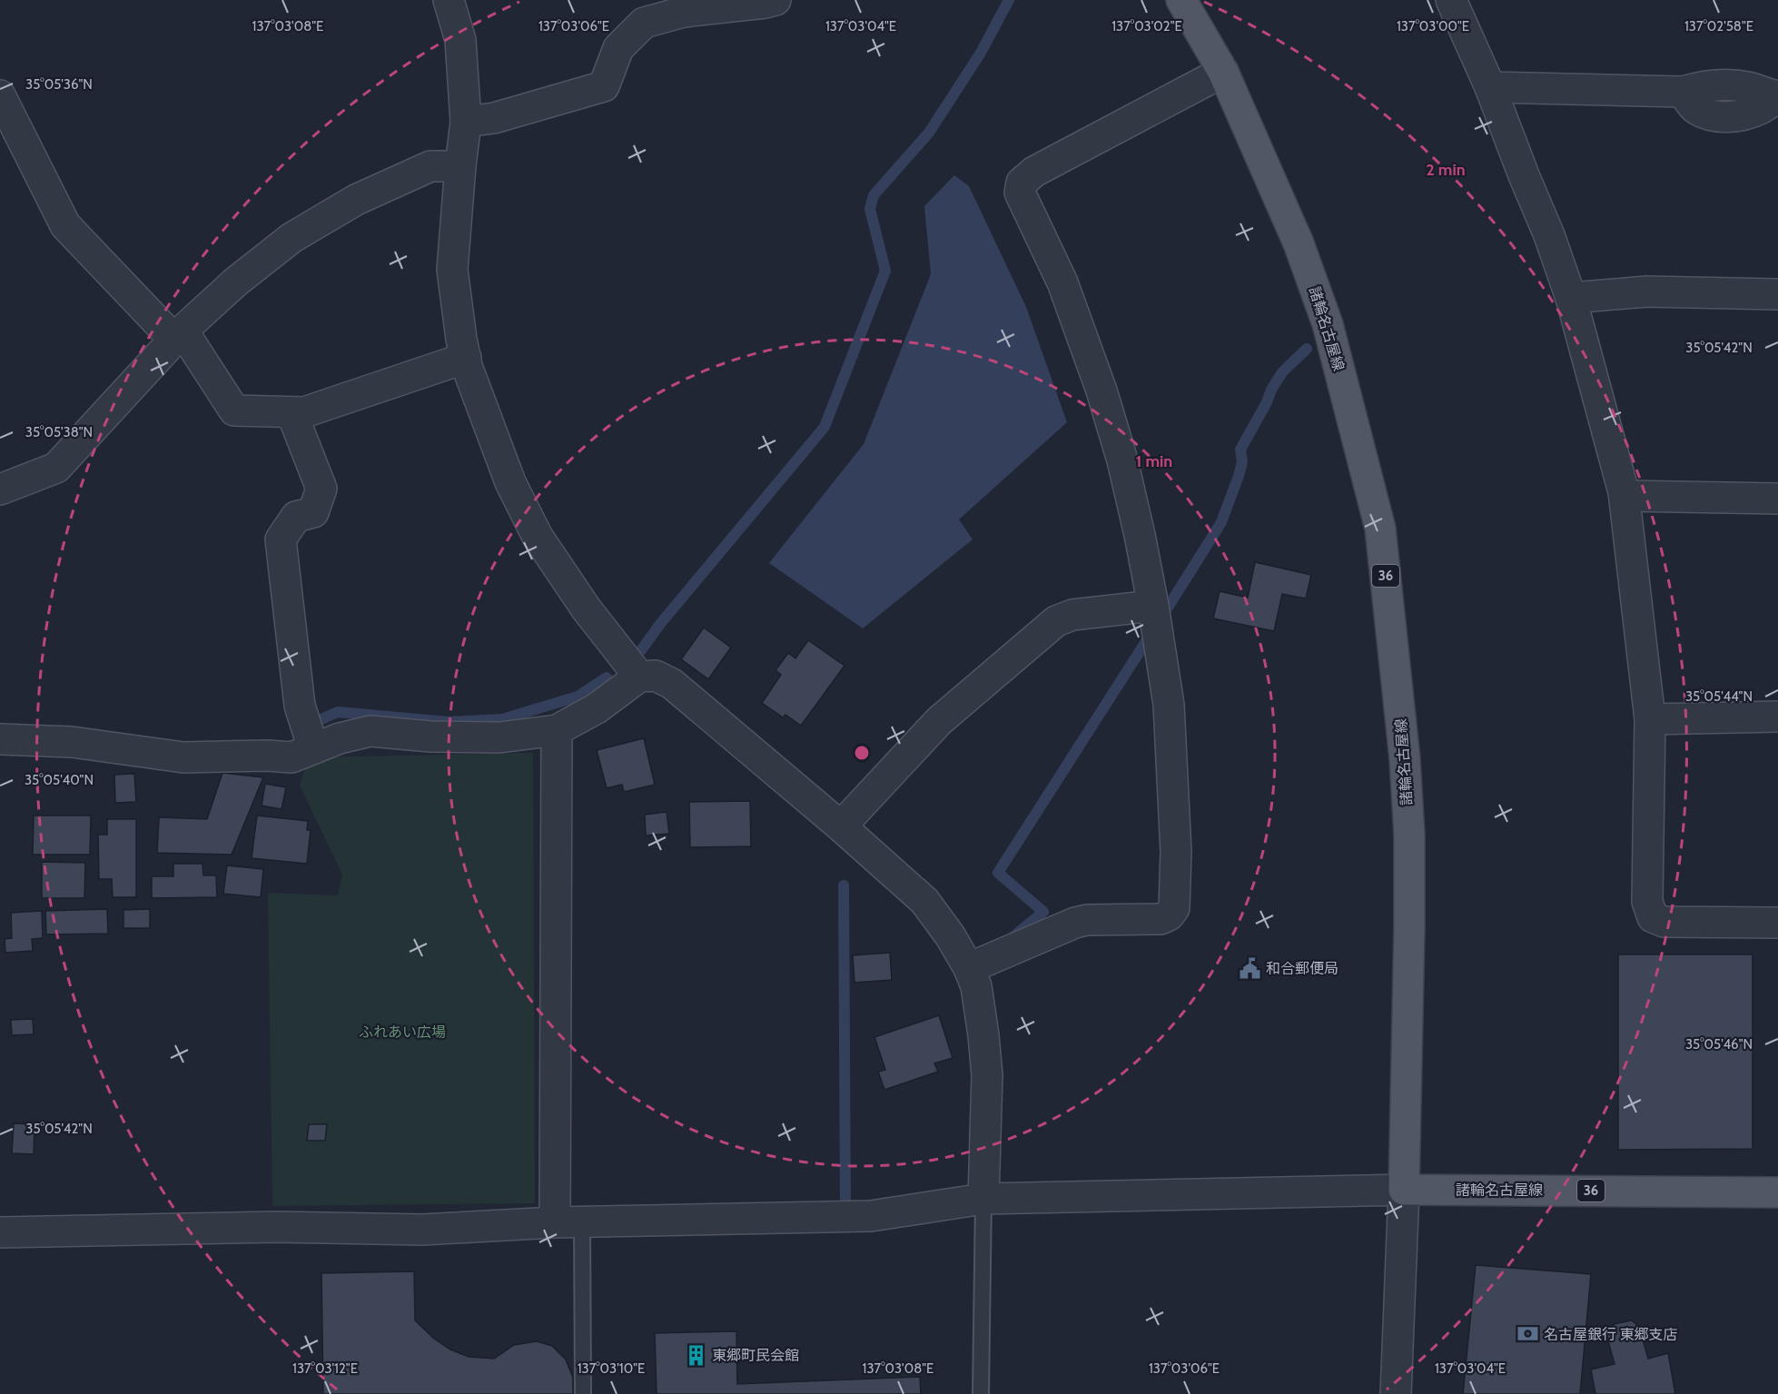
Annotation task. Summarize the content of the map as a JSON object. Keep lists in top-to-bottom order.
{
  "streets": {
    "main road": ["諸輪名古屋線", "36"]
  },
  "parks": ["ふれあい広場"],
  "places": {
    "public building": ["和合郵便局"],
    "bank": ["名古屋銀行 東郷支店"],
    "building": ["東郷町民会館"]
  },
  "coordinates": [
    "137°03'08\"E",
    "137°03'06\"E",
    "137°03'04\"E",
    "137°03'02\"E",
    "137°03'00\"E",
    "137°02'58\"E",
    "35°05'36\"N",
    "35°05'42\"N",
    "35°05'38\"N",
    "35°05'44\"N",
    "35°05'40\"N",
    "35°05'46\"N",
    "137°03'12\"E",
    "137°03'10\"E"
  ],
  "rings": ["2 min", "1 min"]
}
